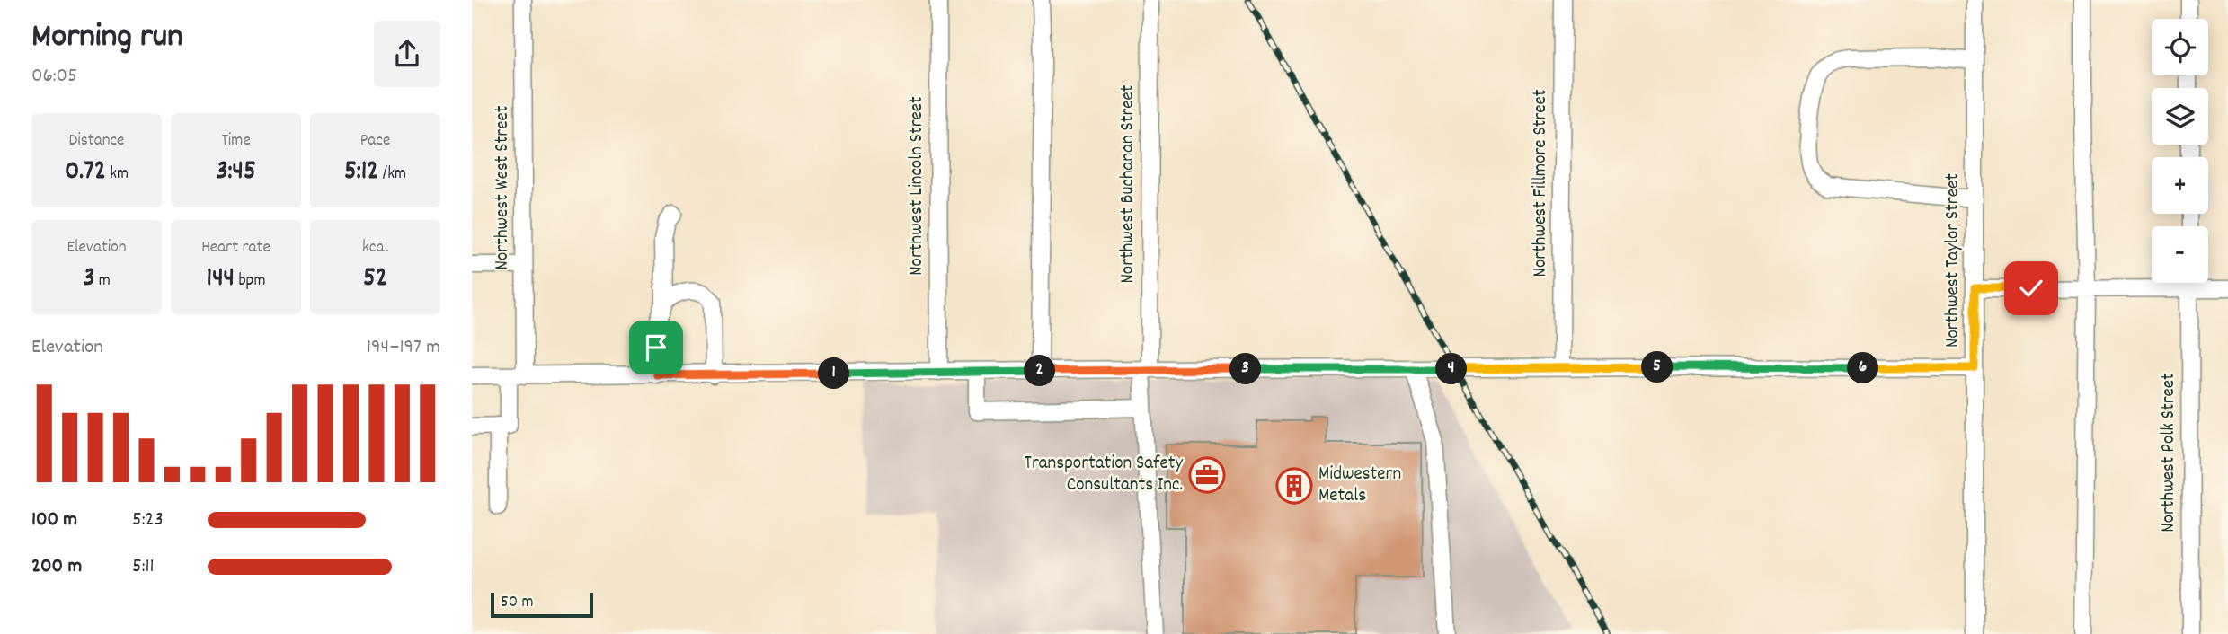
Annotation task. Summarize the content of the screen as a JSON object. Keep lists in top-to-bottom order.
{
  "streets": {
    "street": [
      "Northwest Fillmore Street",
      "Northwest Buchanan Street",
      "Northwest Lincoln Street",
      "Northwest West Street",
      "Northwest Taylor Street",
      "Northwest Polk Street"
    ]
  },
  "places": {
    "office": ["Transportation Safety Consultants Inc."],
    "building": ["Midwestern Metals"]
  },
  "scale_bar": "50 m",
  "page": {
    "heading": ["Morning run", "06:05"],
    "map_buttons": ["+", "−"],
    "stats": [
      ["Distance", "0.72 km"],
      ["Time", "3:45"],
      ["Pace", "5:12 /km"],
      ["Elevation", "3 m"],
      ["Heart rate", "144 bpm"],
      ["kcal", "52"]
    ],
    "chart": ["Elevation", "194–197 m"],
    "pins": [
      "5",
      "6",
      "3",
      "4",
      "2",
      "1"
    ],
    "list": [
      {
        "name": "100 m",
        "note": "5:23"
      },
      {
        "name": "200 m",
        "note": "5:11"
      }
    ],
    "scale": "50 m"
  }
}
